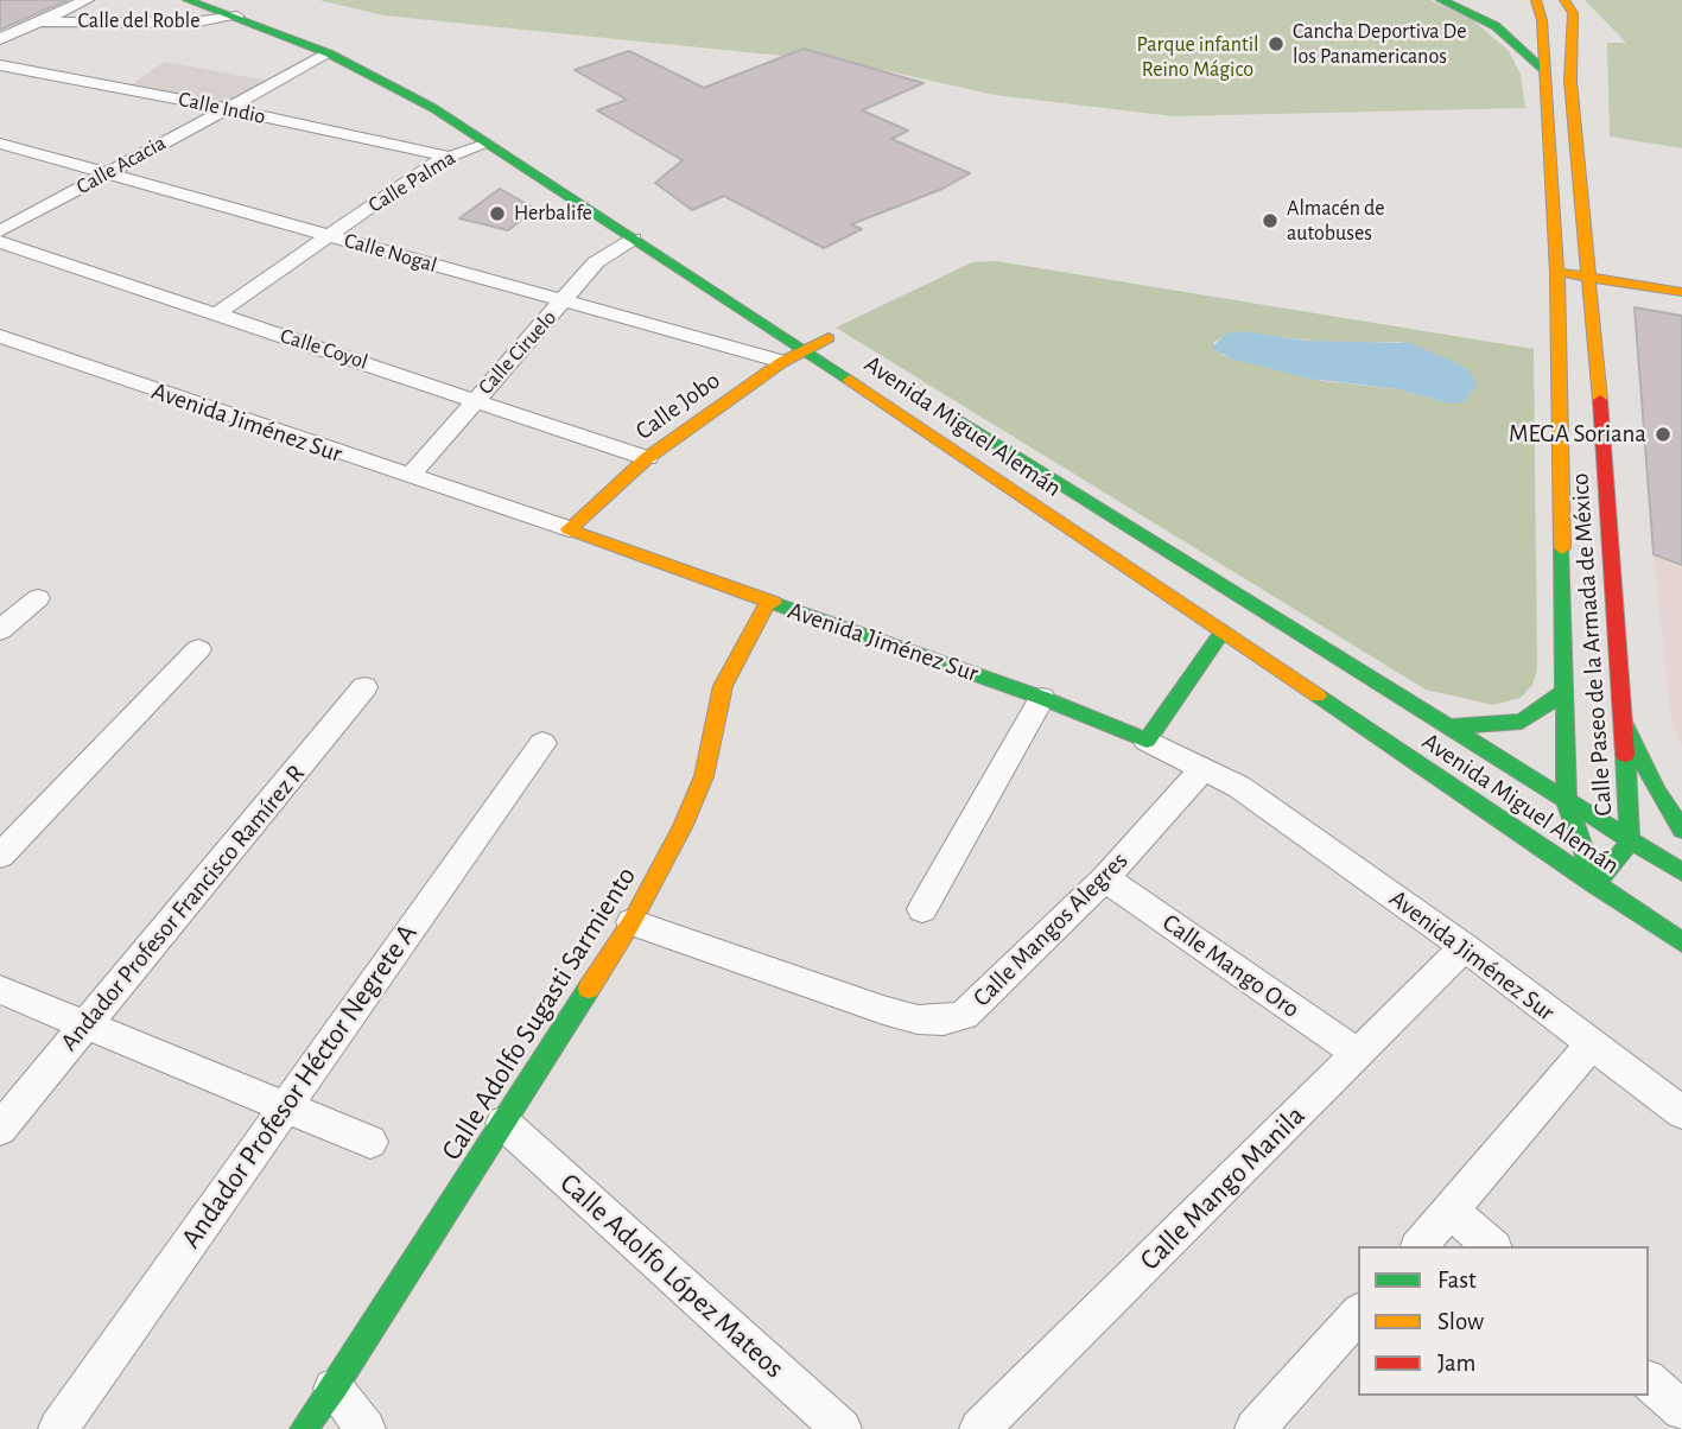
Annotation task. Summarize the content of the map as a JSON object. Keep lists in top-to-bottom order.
{
  "streets": {
    "main road": [
      "Calle Jobo",
      "Avenida Jiménez Sur",
      "Avenida Miguel Alemán",
      "Calle Paseo de la Armada de México",
      "Calle Adolfo Sugasti Sarmiento"
    ],
    "street": [
      "Calle del Roble",
      "Calle Indio",
      "Calle Acacia",
      "Calle Palma",
      "Calle Nogal",
      "Calle Coyol",
      "Calle Ciruelo",
      "Andador Profesor Francisco Ramírez R",
      "Calle Mangos Alegres",
      "Calle Mango Oro",
      "Andador Profesor Héctor Negrete A",
      "Calle Mango Manila",
      "Calle Adolfo López Mateos"
    ]
  },
  "crossings": [
    ["Calle del Roble", "Avenida Miguel Alemán"],
    ["Calle Indio", "Calle Acacia"],
    ["Calle Indio", "Calle Palma"],
    ["Calle Acacia", "Calle Nogal"],
    ["Calle Acacia", "Avenida Miguel Alemán"],
    ["Calle Palma", "Calle Nogal"],
    ["Calle Palma", "Calle Coyol"],
    ["Calle Palma", "Avenida Miguel Alemán"],
    ["Calle Nogal", "Calle Ciruelo"],
    ["Calle Nogal", "Calle Jobo"],
    ["Calle Coyol", "Calle Ciruelo"],
    ["Calle Coyol", "Calle Jobo"],
    ["Calle Ciruelo", "Avenida Jiménez Sur"],
    ["Calle Ciruelo", "Avenida Miguel Alemán"],
    ["Calle Jobo", "Avenida Jiménez Sur"],
    ["Calle Jobo", "Avenida Miguel Alemán"],
    ["Avenida Jiménez Sur", "Calle Mangos Alegres"],
    ["Avenida Jiménez Sur", "Calle Adolfo Sugasti Sarmiento"],
    ["Avenida Jiménez Sur", "Calle Mango Manila"],
    ["Avenida Miguel Alemán", "Calle Paseo de la Armada de México"],
    ["Calle Mangos Alegres", "Calle Mango Oro"],
    ["Calle Mangos Alegres", "Calle Adolfo Sugasti Sarmiento"],
    ["Calle Mango Oro", "Calle Mango Manila"],
    ["Calle Adolfo Sugasti Sarmiento", "Calle Adolfo López Mateos"]
  ],
  "parks": ["Parque infantil Reino Mágico"],
  "places": [
    "Cancha Deportiva De los Panamericanos",
    "Herbalife",
    "Almacén de autobuses",
    "MEGA Soriana"
  ],
  "legend": ["Fast", "Slow", "Jam"]
}
